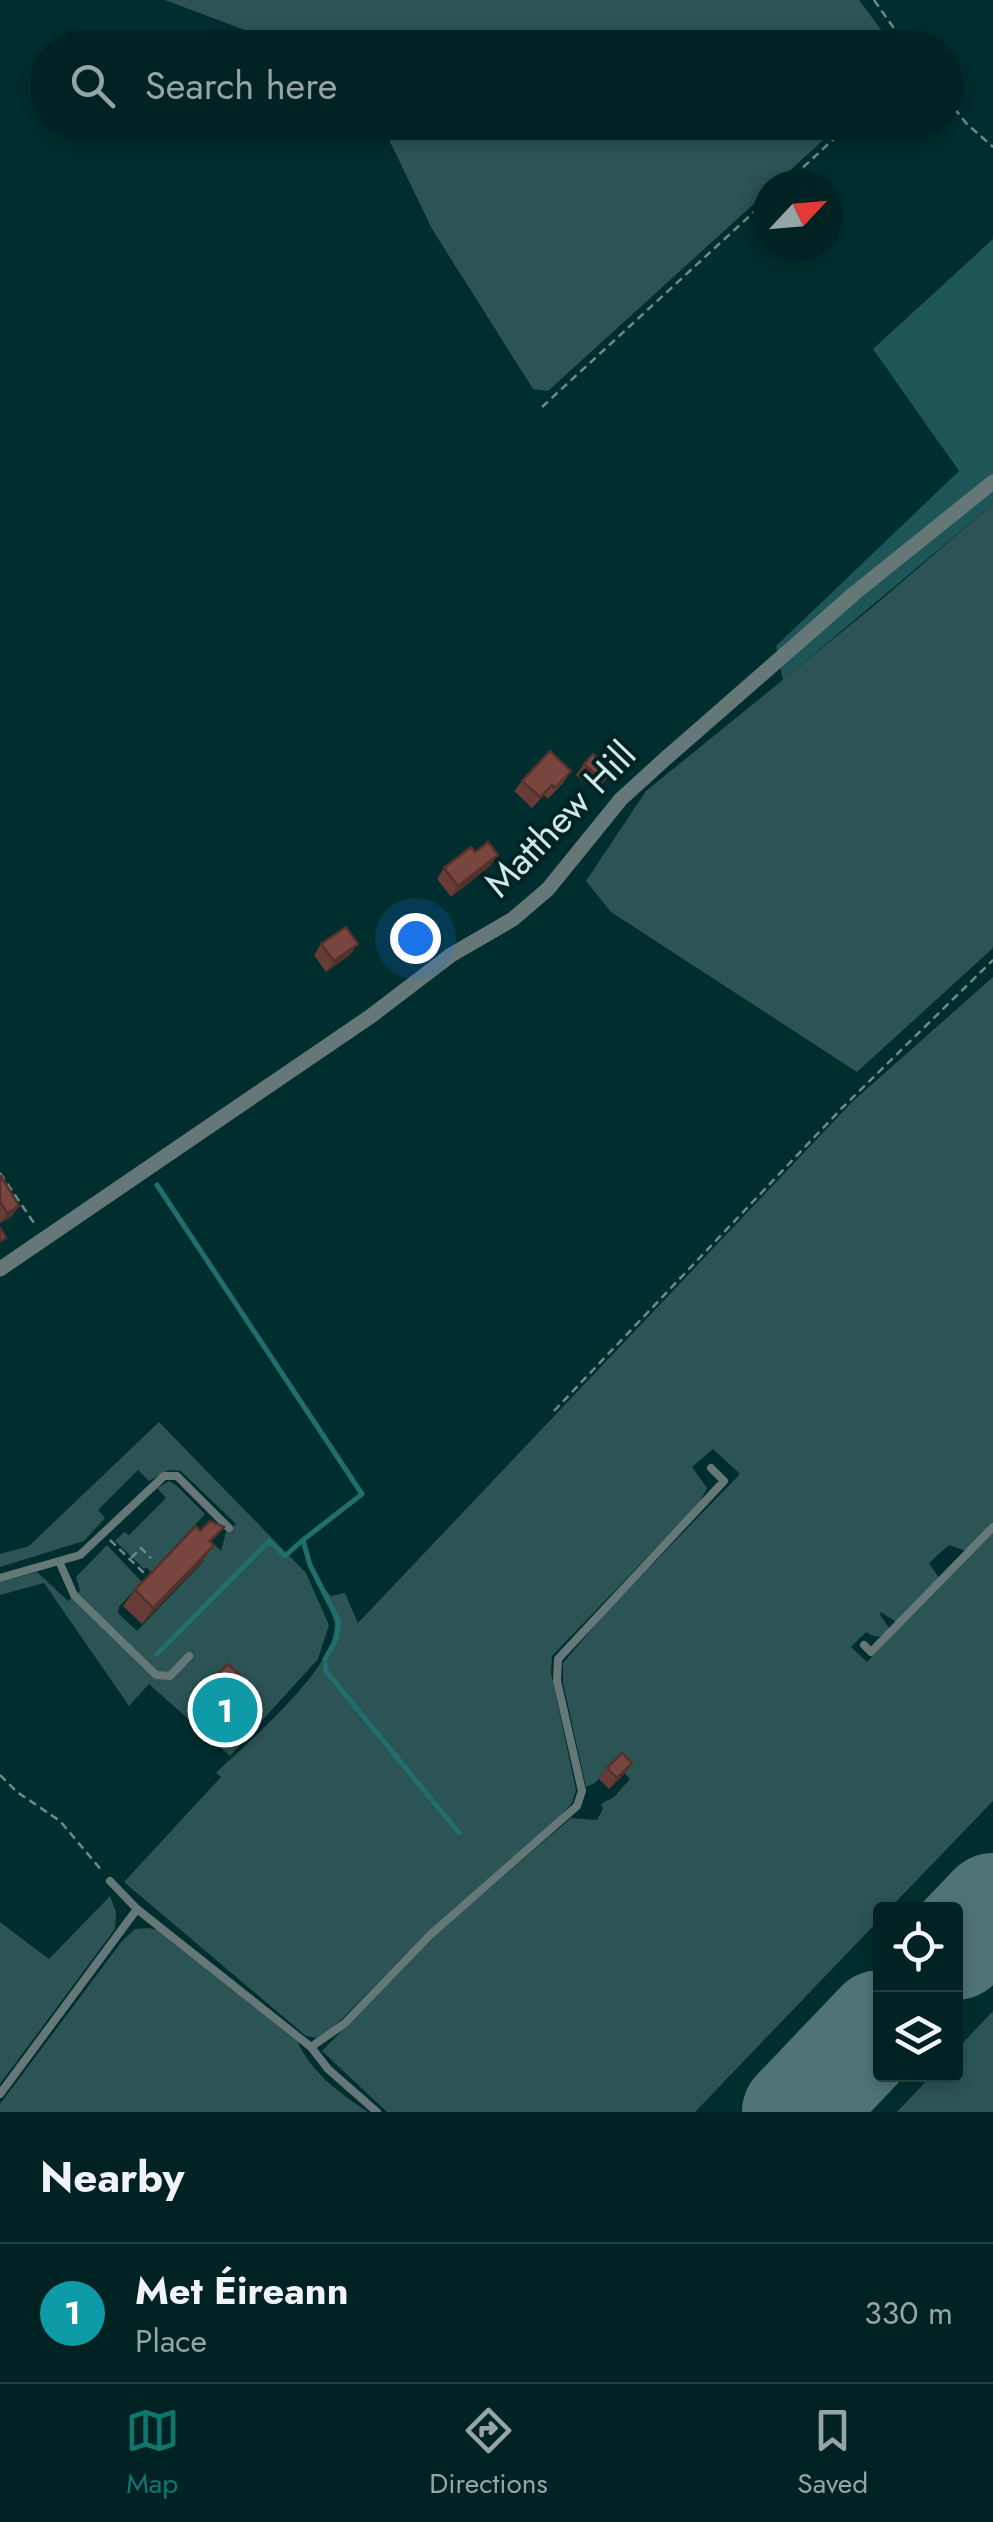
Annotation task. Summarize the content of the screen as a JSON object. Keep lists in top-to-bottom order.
{
  "streets": {
    "street": ["Matthew Hill"]
  },
  "north": "top right",
  "page": {
    "search": "Search here",
    "pins": "1",
    "heading": "Nearby",
    "list": [
      {
        "mark": "1",
        "name": "Met Éireann",
        "note": "Place",
        "value": "330 m"
      }
    ],
    "nav": ["Map", "Directions", "Saved"]
  }
}
